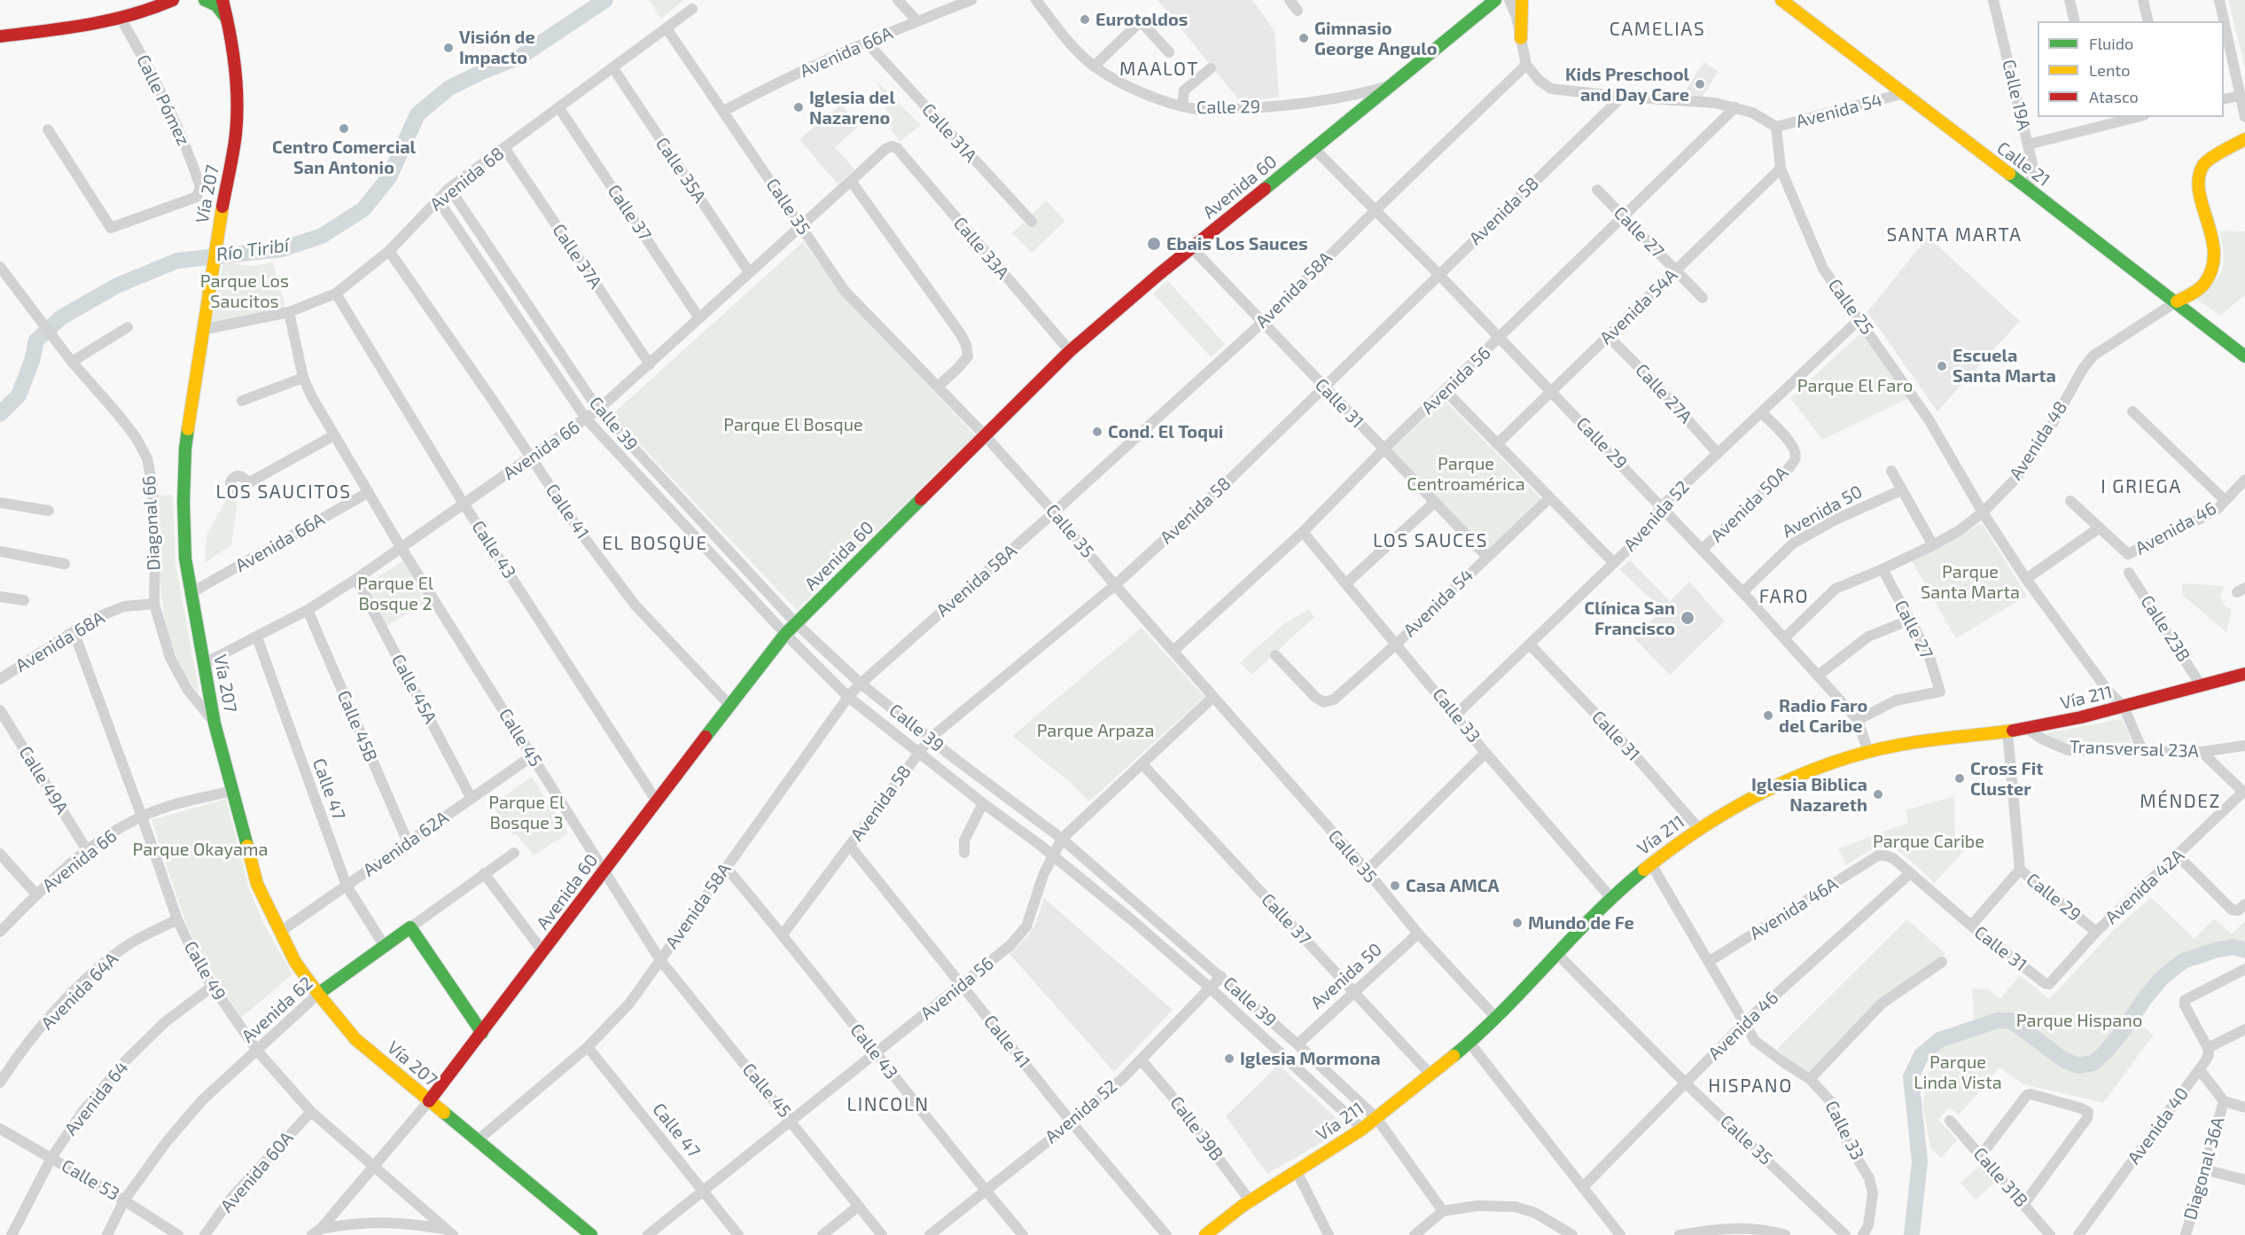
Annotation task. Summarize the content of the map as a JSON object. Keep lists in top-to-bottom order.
{
  "streets": {
    "main road": [
      "Calle 21",
      "Avenida 60",
      "Vía 207",
      "Vía 211",
      "Avenida 62"
    ],
    "street": [
      "Avenida 66A",
      "Calle 19A",
      "Calle Pómez",
      "Calle 29",
      "Avenida 54",
      "Calle 31A",
      "Calle 35A",
      "Avenida 68",
      "Calle 35",
      "Avenida 58",
      "Calle 37",
      "Calle 27",
      "Calle 33A",
      "Calle 37A",
      "Avenida 58A",
      "Avenida 54A",
      "Calle 25",
      "Avenida 56",
      "Calle 27A",
      "Calle 31",
      "Calle 39",
      "Avenida 48",
      "Avenida 66",
      "Avenida 50A",
      "Calle 41",
      "Avenida 50",
      "Avenida 52",
      "Diagonal 66",
      "Avenida 46",
      "Calle 43",
      "Calle 23B",
      "Avenida 68A",
      "Calle 45A",
      "Calle 33",
      "Calle 45B",
      "Calle 45",
      "Transversal 23A",
      "Calle 49A",
      "Calle 47",
      "Avenida 62A",
      "Avenida 42A",
      "Avenida 46A",
      "Calle 49",
      "Avenida 64A",
      "Avenida 64",
      "Avenida 40",
      "Calle 39B",
      "Diagonal 36A",
      "Avenida 60A",
      "Calle 31B",
      "Calle 53"
    ]
  },
  "crossings": [
    ["Avenida 66A", "Calle 31A"],
    ["Avenida 66A", "Vía 207"],
    ["Avenida 66A", "Calle 35"],
    ["Avenida 66A", "Calle 45"],
    ["Calle 19A", "Calle 21"],
    ["Calle 29", "Avenida 60"],
    ["Calle 29", "Avenida 58"],
    ["Calle 29", "Calle 27"],
    ["Calle 29", "Avenida 58A"],
    ["Calle 29", "Avenida 54A"],
    ["Calle 29", "Avenida 56"],
    ["Calle 29", "Avenida 48"],
    ["Calle 29", "Avenida 50A"],
    ["Calle 29", "Avenida 50"],
    ["Calle 29", "Avenida 52"],
    ["Calle 29", "Vía 211"],
    ["Calle 29", "Avenida 42A"],
    ["Avenida 54", "Calle 21"],
    ["Avenida 54", "Calle 25"],
    ["Avenida 54", "Calle 31"],
    ["Avenida 54", "Calle 33"],
    ["Calle 21", "Avenida 48"],
    ["Calle 35A", "Avenida 68"],
    ["Calle 35A", "Avenida 66"],
    ["Avenida 68", "Vía 207"],
    ["Avenida 68", "Calle 35"],
    ["Avenida 68", "Calle 37"],
    ["Avenida 68", "Calle 37A"],
    ["Avenida 68", "Calle 39"],
    ["Avenida 68", "Calle 41"],
    ["Avenida 68", "Calle 43"],
    ["Avenida 68", "Calle 45"],
    ["Avenida 60", "Vía 207"],
    ["Avenida 60", "Calle 35"],
    ["Avenida 60", "Calle 33A"],
    ["Avenida 60", "Calle 31"],
    ["Avenida 60", "Calle 39"],
    ["Avenida 60", "Calle 41"],
    ["Avenida 60", "Calle 43"],
    ["Avenida 60", "Calle 45"],
    ["Avenida 60", "Calle 49"],
    ["Vía 207", "Avenida 58A"],
    ["Vía 207", "Avenida 66"],
    ["Vía 207", "Diagonal 66"],
    ["Vía 207", "Avenida 62A"],
    ["Vía 207", "Avenida 62"],
    ["Calle 35", "Avenida 58"],
    ["Calle 35", "Avenida 58A"],
    ["Calle 35", "Avenida 56"],
    ["Calle 35", "Avenida 66"],
    ["Calle 35", "Avenida 50"],
    ["Calle 35", "Avenida 46"],
    ["Calle 35", "Vía 211"],
    ["Avenida 58", "Calle 31"],
    ["Avenida 58", "Calle 39"],
    ["Avenida 58", "Calle 41"],
    ["Avenida 58", "Calle 43"],
    ["Calle 37", "Avenida 56"],
    ["Calle 37", "Avenida 66"],
    ["Calle 37", "Avenida 50"],
    ["Calle 37", "Vía 211"],
    ["Calle 27", "Avenida 54A"],
    ["Calle 27", "Avenida 56"],
    ["Calle 27", "Avenida 48"],
    ["Calle 33A", "Avenida 66"],
    ["Calle 37A", "Avenida 66"],
    ["Avenida 58A", "Calle 31"],
    ["Avenida 58A", "Calle 39"],
    ["Avenida 58A", "Calle 43"],
    ["Avenida 58A", "Calle 45"],
    ["Avenida 58A", "Calle 47"],
    ["Avenida 54A", "Calle 25"],
    ["Avenida 54A", "Calle 27A"],
    ["Calle 25", "Avenida 48"],
    ["Calle 25", "Avenida 52"],
    ["Calle 25", "Vía 211"],
    ["Calle 25", "Transversal 23A"],
    ["Avenida 56", "Calle 31"],
    ["Avenida 56", "Calle 39"],
    ["Avenida 56", "Calle 41"],
    ["Avenida 56", "Calle 43"],
    ["Avenida 56", "Calle 33"],
    ["Avenida 56", "Calle 45"],
    ["Avenida 56", "Calle 47"],
    ["Calle 27A", "Avenida 52"],
    ["Calle 31", "Avenida 52"],
    ["Calle 31", "Avenida 46"],
    ["Calle 31", "Vía 211"],
    ["Calle 31", "Avenida 42A"],
    ["Calle 31", "Avenida 46A"],
    ["Calle 39", "Avenida 66"],
    ["Calle 39", "Avenida 50"],
    ["Calle 39", "Avenida 52"],
    ["Calle 39", "Vía 211"],
    ["Avenida 66", "Calle 41"],
    ["Avenida 66", "Calle 43"],
    ["Avenida 66", "Calle 45A"],
    ["Avenida 66", "Calle 45B"],
    ["Avenida 66", "Calle 45"],
    ["Avenida 66", "Calle 49A"],
    ["Avenida 66", "Calle 47"],
    ["Avenida 66", "Calle 49"],
    ["Avenida 50A", "Avenida 52"],
    ["Calle 41", "Avenida 52"],
    ["Avenida 52", "Calle 43"],
    ["Avenida 52", "Calle 33"],
    ["Avenida 52", "Calle 39B"],
    ["Diagonal 66", "Avenida 68A"],
    ["Avenida 46", "Calle 33"],
    ["Calle 23B", "Vía 211"],
    ["Avenida 68A", "Calle 49"],
    ["Calle 45A", "Avenida 62A"],
    ["Vía 211", "Calle 33"],
    ["Vía 211", "Transversal 23A"],
    ["Vía 211", "Calle 39B"],
    ["Calle 33", "Avenida 46A"],
    ["Calle 45B", "Avenida 62A"],
    ["Calle 45", "Avenida 62A"],
    ["Calle 47", "Avenida 62A"],
    ["Calle 47", "Avenida 62"],
    ["Calle 49", "Avenida 64A"],
    ["Calle 49", "Avenida 62"],
    ["Calle 49", "Avenida 64"],
    ["Calle 49", "Avenida 60A"],
    ["Avenida 62", "Calle 53"],
    ["Avenida 64", "Calle 53"]
  ],
  "districts": [
    "CAMELIAS",
    "MAALOT",
    "SANTA MARTA",
    "I GRIEGA",
    "LOS SAUCITOS",
    "LOS SAUCES",
    "EL BOSQUE",
    "FARO",
    "MÉNDEZ",
    "HISPANO",
    "LINCOLN"
  ],
  "water": ["Río Tiribí"],
  "parks": [
    "Parque Los Saucitos",
    "Parque El Faro",
    "Parque El Bosque",
    "Parque Centroamérica",
    "Parque Santa Marta",
    "Parque El Bosque 2",
    "Parque Arpaza",
    "Parque El Bosque 3",
    "Parque Caribe",
    "Parque Okayama",
    "Parque Hispano",
    "Parque Linda Vista"
  ],
  "places": [
    "Eurotoldos",
    "Gimnasio George Angulo",
    "Visión de Impacto",
    "Kids Preschool and Day Care",
    "Iglesia del Nazareno",
    "Centro Comercial San Antonio",
    "Ebais Los Sauces",
    "Escuela Santa Marta",
    "Cond. El Toqui",
    "Clínica San Francisco",
    "Radio Faro del Caribe",
    "Cross Fit Cluster",
    "Iglesia Biblica Nazareth",
    "Casa AMCA",
    "Mundo de Fe",
    "Iglesia Mormona"
  ],
  "legend": ["Fluido", "Lento", "Atasco"]
}
